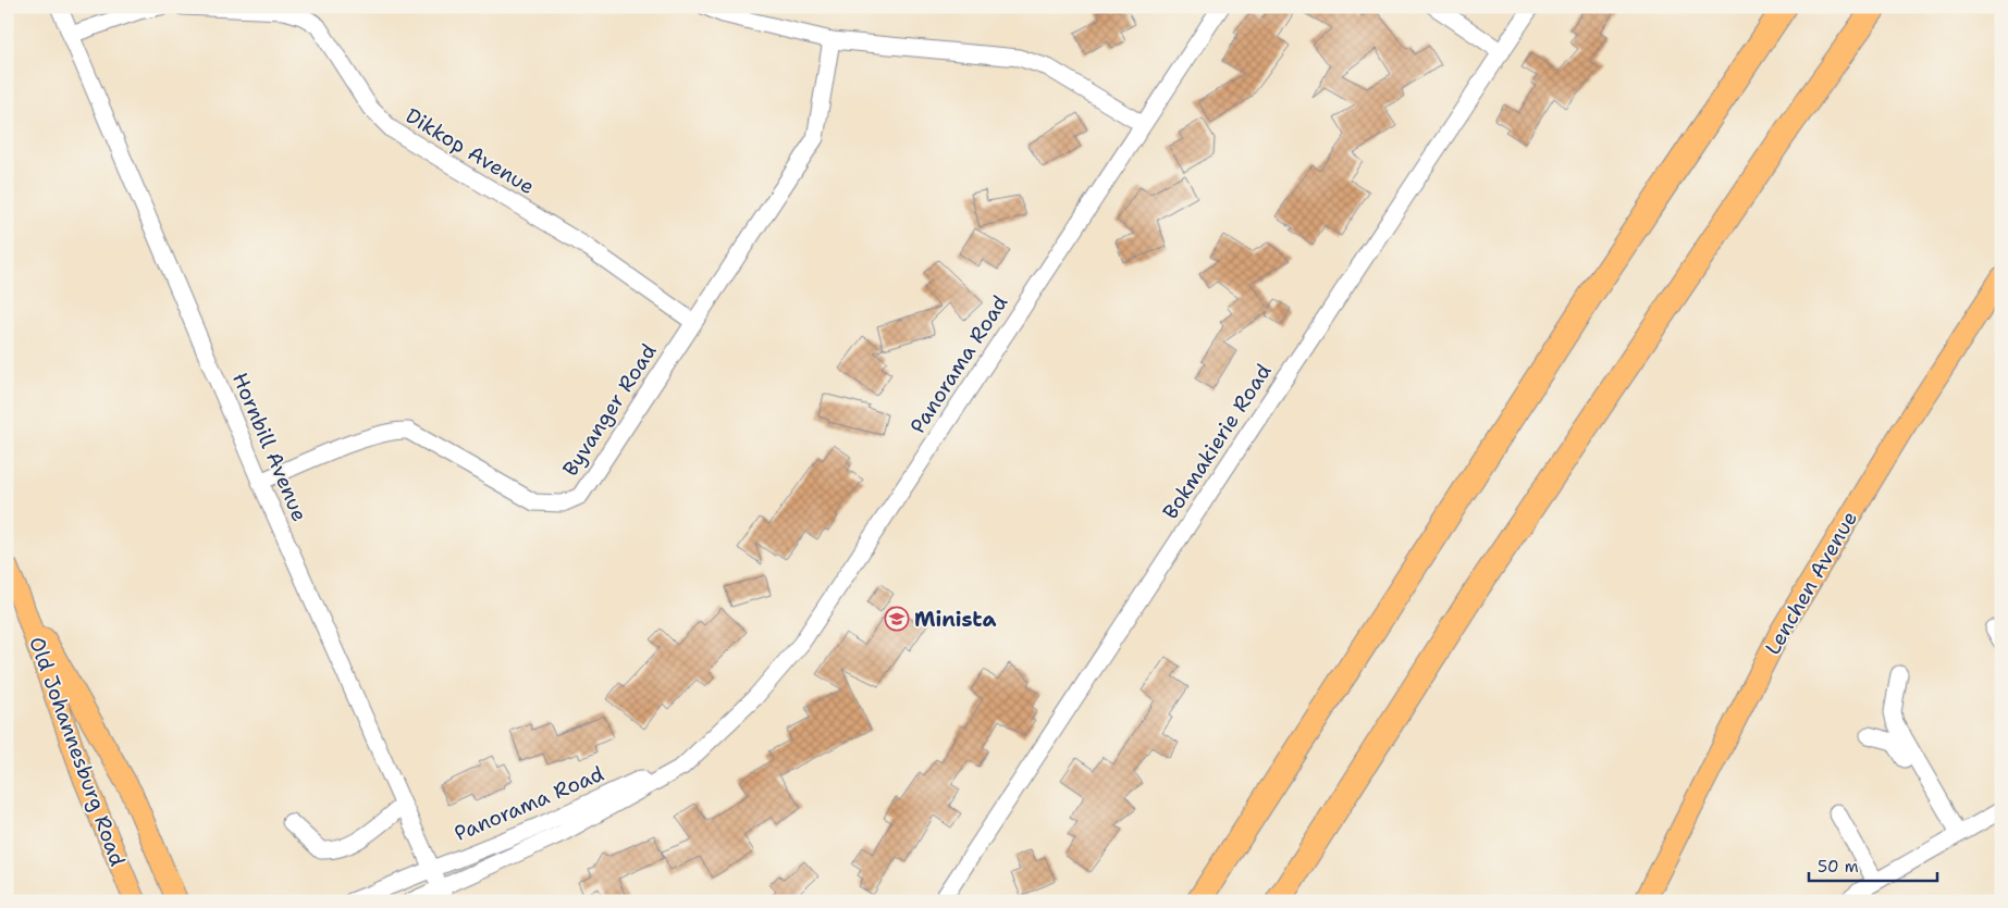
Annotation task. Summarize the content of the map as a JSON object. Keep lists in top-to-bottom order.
{
  "streets": {
    "main road": ["Lenchen Avenue", "Old Johannesburg Road"],
    "street": [
      "Dikkop Avenue",
      "Panorama Road",
      "Byvanger Road",
      "Bokmakierie Road",
      "Hornbill Avenue"
    ]
  },
  "crossings": [
    ["Dikkop Avenue", "Byvanger Road"],
    ["Panorama Road", "Hornbill Avenue"],
    ["Byvanger Road", "Hornbill Avenue"]
  ],
  "places": {
    "school or university": ["Minista"]
  },
  "scale_bar": "50 m"
}
